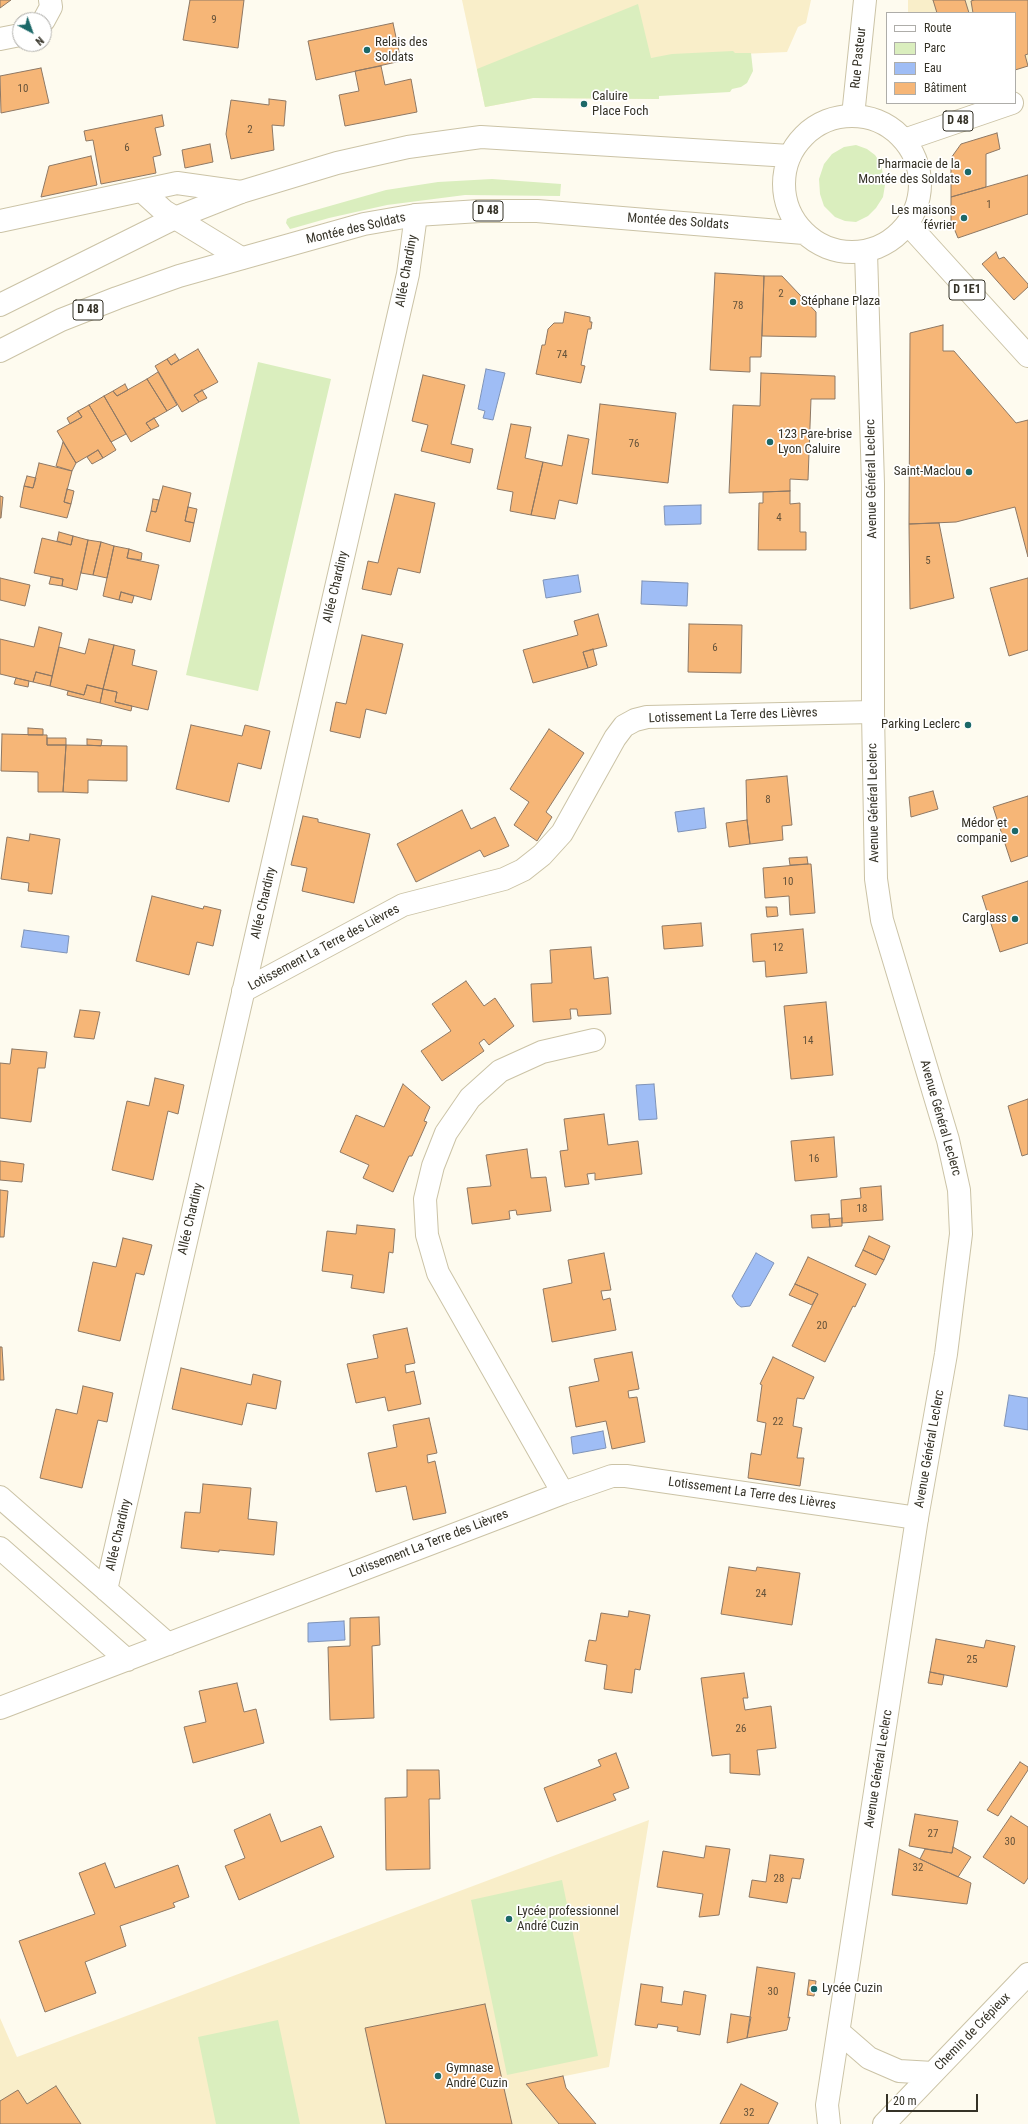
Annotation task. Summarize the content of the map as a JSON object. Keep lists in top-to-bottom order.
{
  "streets": {
    "street": [
      "Rue Pasteur",
      "D 48",
      "Montée des Soldats",
      "Allée Chardiny",
      "D 1E1",
      "Avenue Général Leclerc",
      "Lotissement La Terre des Lièvres",
      "Chemin de Crépieux"
    ]
  },
  "crossings": [
    ["Rue Pasteur", "D 48"],
    ["Rue Pasteur", "Montée des Soldats"],
    ["Rue Pasteur", "D 1E1"],
    ["Rue Pasteur", "Avenue Général Leclerc"],
    ["D 48", "Montée des Soldats"],
    ["D 48", "D 1E1"],
    ["D 48", "Avenue Général Leclerc"],
    ["Montée des Soldats", "Allée Chardiny"],
    ["Montée des Soldats", "D 1E1"],
    ["Montée des Soldats", "Avenue Général Leclerc"],
    ["Allée Chardiny", "Lotissement La Terre des Lièvres"],
    ["D 1E1", "Avenue Général Leclerc"],
    ["Avenue Général Leclerc", "Lotissement La Terre des Lièvres"]
  ],
  "places": [
    "Relais des Soldats",
    "Caluire Place Foch",
    "Pharmacie de la Montée des Soldats",
    "Les maisons février",
    "Stéphane Plaza",
    "123 Pare-brise Lyon Caluire",
    "Saint-Maclou",
    "Parking Leclerc",
    "Médor et companie",
    "Carglass",
    "Lycée professionnel André Cuzin",
    "Lycée Cuzin",
    "Gymnase André Cuzin"
  ],
  "house_numbers": [
    "9",
    "10",
    "2",
    "6",
    "1",
    "2",
    "78",
    "74",
    "76",
    "4",
    "5",
    "6",
    "8",
    "10",
    "12",
    "14",
    "16",
    "18",
    "20",
    "22",
    "24",
    "25",
    "26",
    "27",
    "30",
    "32",
    "28",
    "30",
    "32"
  ],
  "legend": [
    "Route",
    "Parc",
    "Eau",
    "Bâtiment"
  ],
  "scale_bar": "20 m",
  "north": "bottom right"
}
